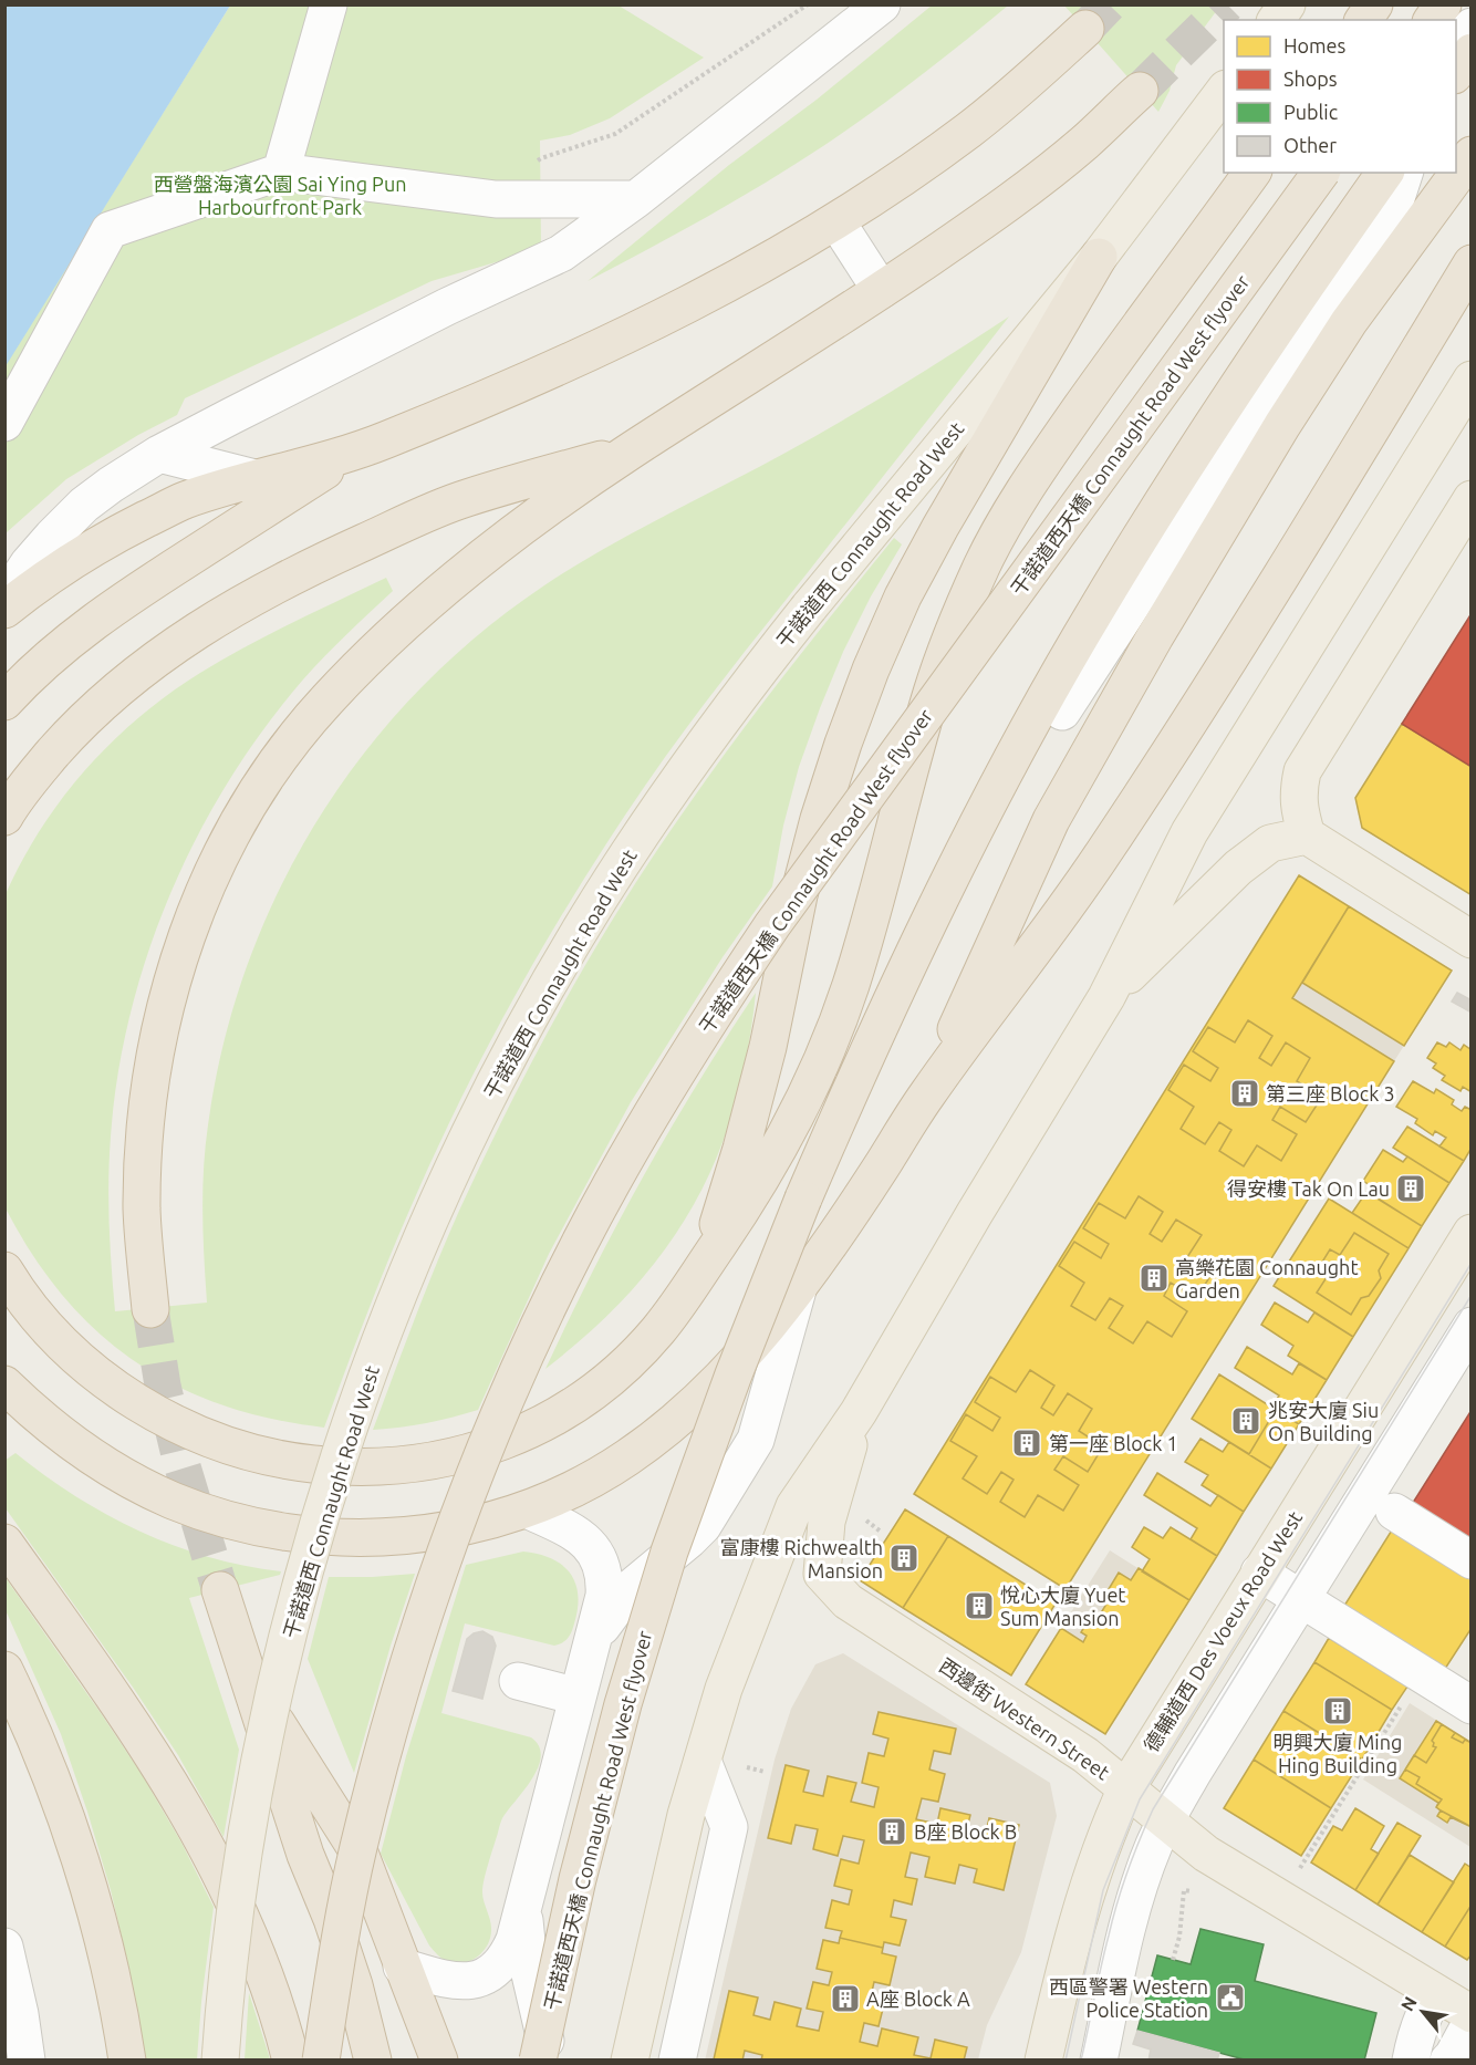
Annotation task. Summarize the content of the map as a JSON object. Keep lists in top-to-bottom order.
{
  "streets": {
    "highway": ["干諾道西天橋 Connaught Road West flyover"],
    "main road": ["干諾道西 Connaught Road West", "德輔道西 Des Voeux Road West", "西邊街 Western Street"]
  },
  "crossings": [
    ["德輔道西 Des Voeux Road West", "西邊街 Western Street"]
  ],
  "parks": ["西營盤海濱公園 Sai Ying Pun Harbourfront Park"],
  "places": {
    "building": [
      "第三座 Block 3",
      "得安樓 Tak On Lau",
      "高樂花園 Connaught Garden",
      "兆安大廈 Siu On Building",
      "第一座 Block 1",
      "富康樓 Richwealth Mansion",
      "悅心大廈 Yuet Sum Mansion",
      "明興大廈 Ming Hing Building",
      "B座 Block B",
      "A座 Block A"
    ],
    "public building": ["西區警署 Western Police Station"]
  },
  "legend": [
    "Homes",
    "Shops",
    "Public",
    "Other"
  ],
  "north": "top left"
}
